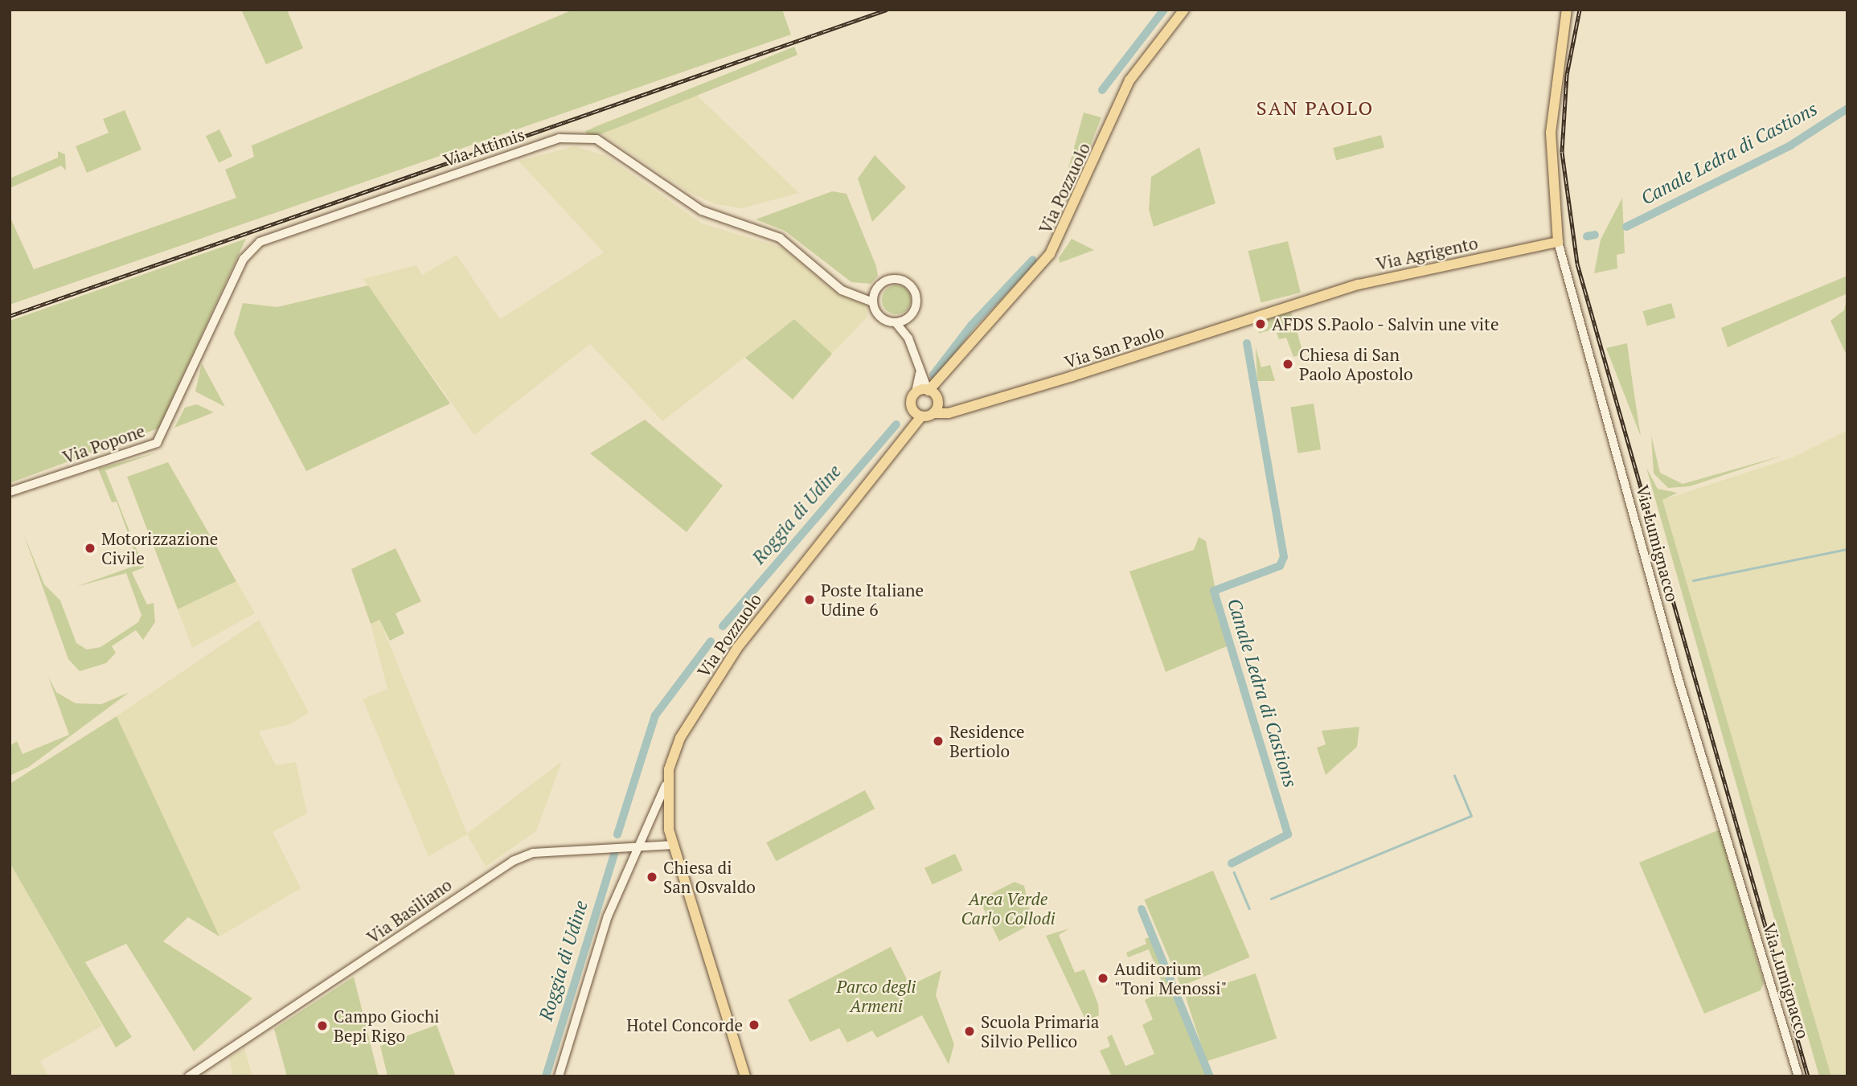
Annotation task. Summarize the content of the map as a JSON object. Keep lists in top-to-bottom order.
{
  "streets": {
    "main road": [
      "Via Pozzuolo",
      "Via Agrigento",
      "Via San Paolo",
      "Via Lumignacco"
    ],
    "street": ["Via Attimis", "Via Popone", "Via Basiliano"]
  },
  "crossings": [
    ["Via Attimis", "Via Popone"],
    ["Via Pozzuolo", "Via San Paolo"],
    ["Via Pozzuolo", "Via Basiliano"],
    ["Via Agrigento", "Via San Paolo"],
    ["Via Agrigento", "Via Lumignacco"]
  ],
  "districts": ["SAN PAOLO"],
  "water": ["Canale Ledra di Castions", "Roggia di Udine"],
  "parks": ["Area Verde Carlo Collodi", "Parco degli Armeni"],
  "places": [
    "AFDS S.Paolo - Salvin une vite",
    "Chiesa di San Paolo Apostolo",
    "Motorizzazione Civile",
    "Poste Italiane Udine 6",
    "Residence Bertiolo",
    "Chiesa di San Osvaldo",
    "Auditorium \"Toni Menossi\"",
    "Hotel Concorde",
    "Campo Giochi Bepi Rigo",
    "Scuola Primaria Silvio Pellico"
  ]
}
